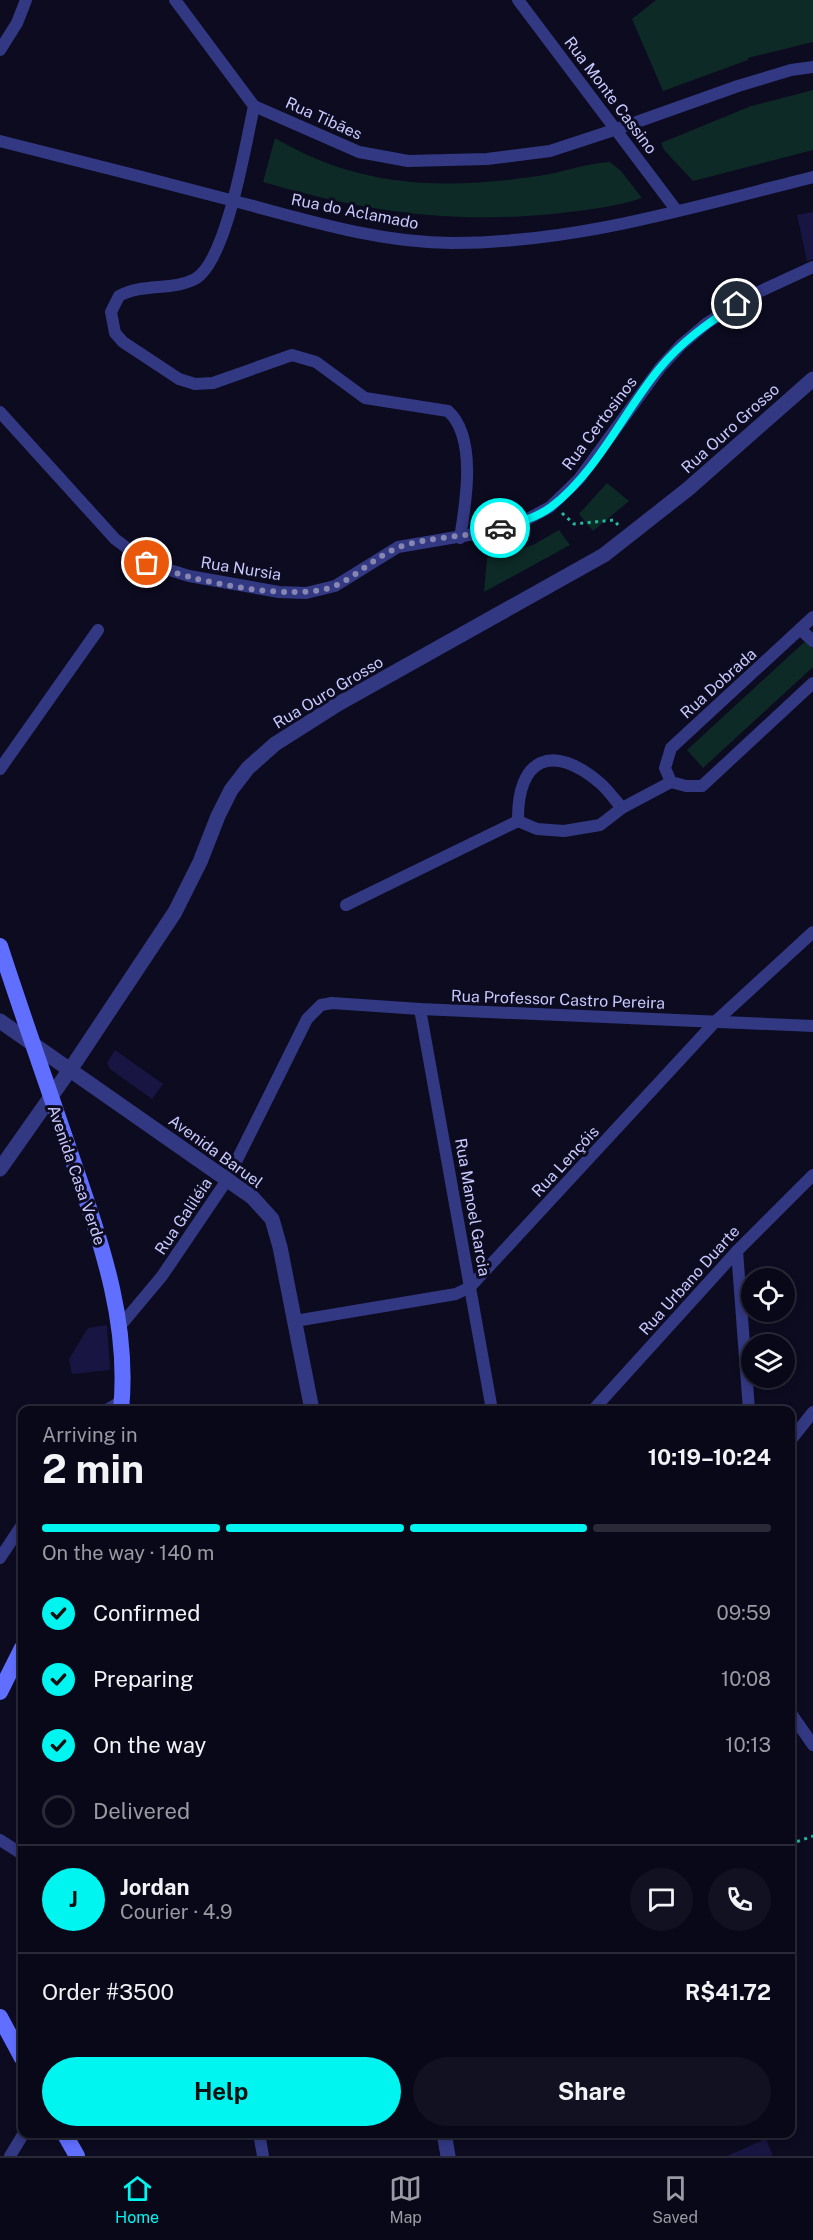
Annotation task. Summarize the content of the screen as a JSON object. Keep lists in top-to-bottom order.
{
  "streets": {
    "main road": ["Avenida Casa Verde"],
    "street": [
      "Rua Monte Cassino",
      "Rua Tibães",
      "Rua do Aclamado",
      "Rua Certosinos",
      "Rua Ouro Grosso",
      "Rua Nursia",
      "Rua Dobrada",
      "Rua Professor Castro Pereira",
      "Avenida Baruel",
      "Rua Lençóis",
      "Rua Manoel Garcia",
      "Rua Galiléia",
      "Rua Urbano Duarte"
    ]
  },
  "crossings": [
    ["Rua Monte Cassino", "Rua Tibães"],
    ["Rua Monte Cassino", "Rua do Aclamado"],
    ["Rua Certosinos", "Rua Nursia"],
    ["Rua Ouro Grosso", "Avenida Baruel"],
    ["Rua Ouro Grosso", "Avenida Casa Verde"],
    ["Rua Professor Castro Pereira", "Rua Lençóis"],
    ["Rua Professor Castro Pereira", "Rua Manoel Garcia"],
    ["Rua Professor Castro Pereira", "Rua Galiléia"],
    ["Avenida Baruel", "Rua Lençóis"],
    ["Avenida Baruel", "Avenida Casa Verde"],
    ["Avenida Baruel", "Rua Galiléia"],
    ["Rua Lençóis", "Rua Manoel Garcia"],
    ["Avenida Casa Verde", "Rua Galiléia"]
  ],
  "page": {
    "heading": ["2 min", "Arriving in", "10:19–10:24"],
    "panel": [
      "Jordan",
      "Courier · 4.9",
      "Order #3500",
      "R$41.72"
    ],
    "bar": "On the way · 140 m",
    "list": [
      ["Confirmed", "09:59"],
      ["Preparing", "10:08"],
      ["On the way", "10:13"],
      "Delivered"
    ],
    "round": "J",
    "buttons": ["Help", "Share"],
    "tabs": ["Home", "Map", "Saved"]
  }
}
